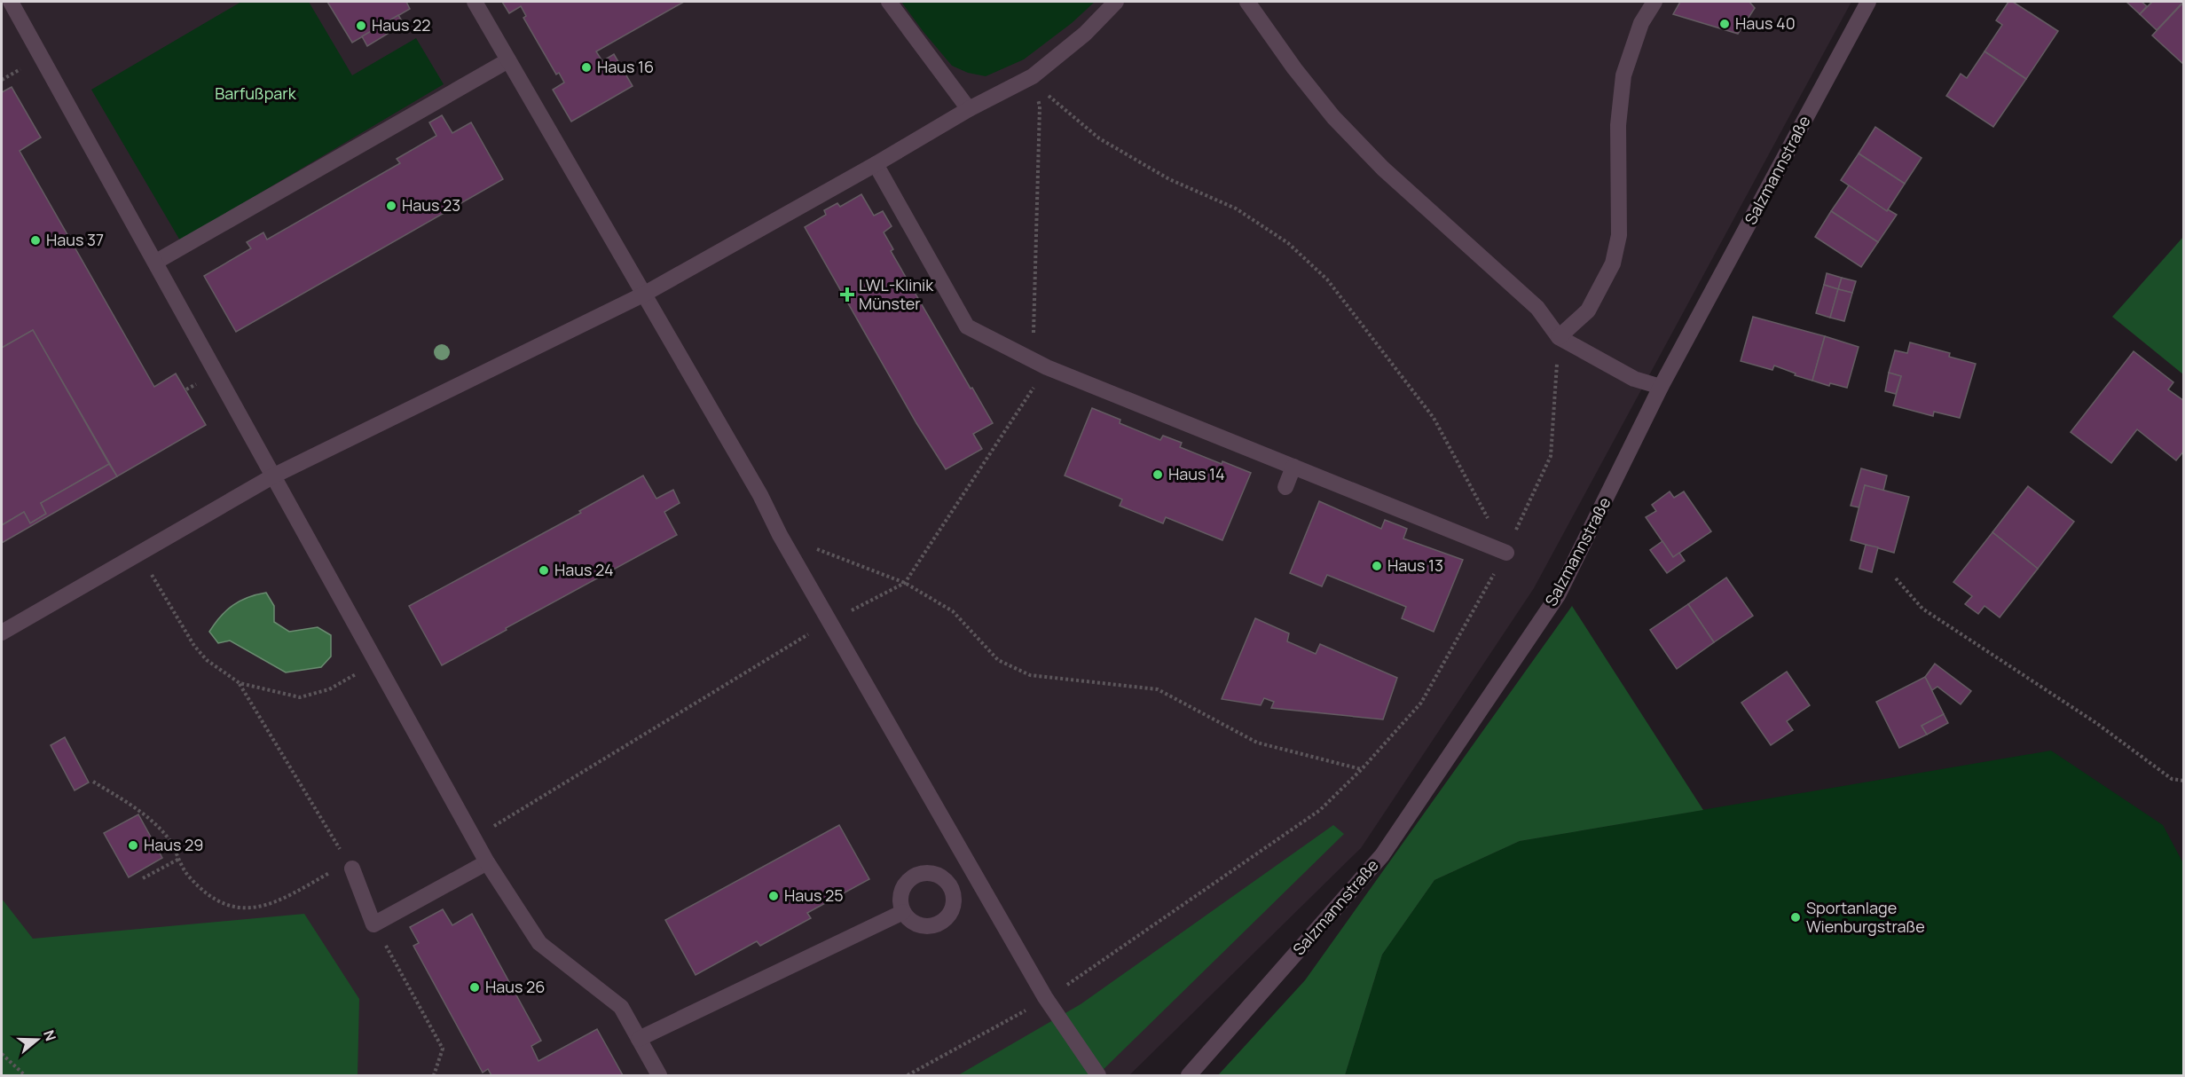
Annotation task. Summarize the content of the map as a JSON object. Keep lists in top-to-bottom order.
{
  "streets": {
    "street": ["Salzmannstraße"]
  },
  "parks": ["Barfußpark"],
  "places": {
    "other": [
      "Haus 40",
      "Haus 22",
      "Haus 16",
      "Haus 23",
      "Haus 37",
      "Haus 14",
      "Haus 13",
      "Haus 24",
      "Haus 29",
      "Haus 25",
      "Sportanlage Wienburgstraße",
      "Haus 26"
    ],
    "health": ["LWL-Klinik Münster"]
  },
  "north": "right"
}
